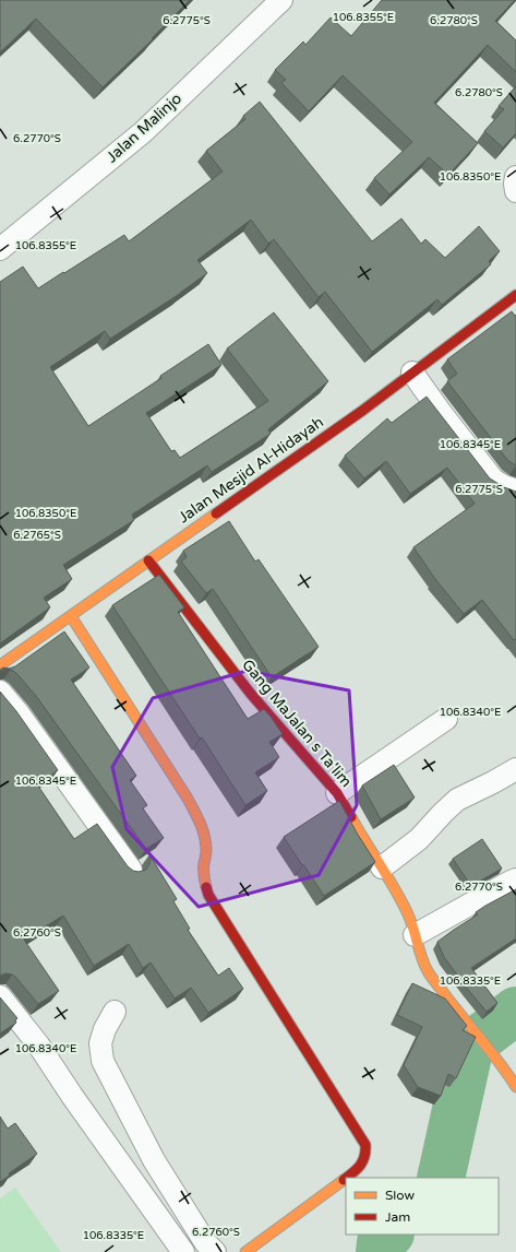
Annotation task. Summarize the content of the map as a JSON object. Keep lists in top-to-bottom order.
{
  "streets": {
    "street": ["Jalan Malinjo", "Jalan Mesjid Al-Hidayah", "Gang MaJalan s Ta'lim"]
  },
  "crossings": [
    ["Jalan Mesjid Al-Hidayah", "Gang MaJalan s Ta'lim"]
  ],
  "legend": ["Slow", "Jam"],
  "coordinates": [
    "106.8355°E",
    "6.2775°S",
    "6.2780°S",
    "6.2770°S",
    "106.8350°E",
    "106.8345°E",
    "6.2765°S",
    "106.8340°E",
    "6.2760°S",
    "106.8335°E"
  ]
}
